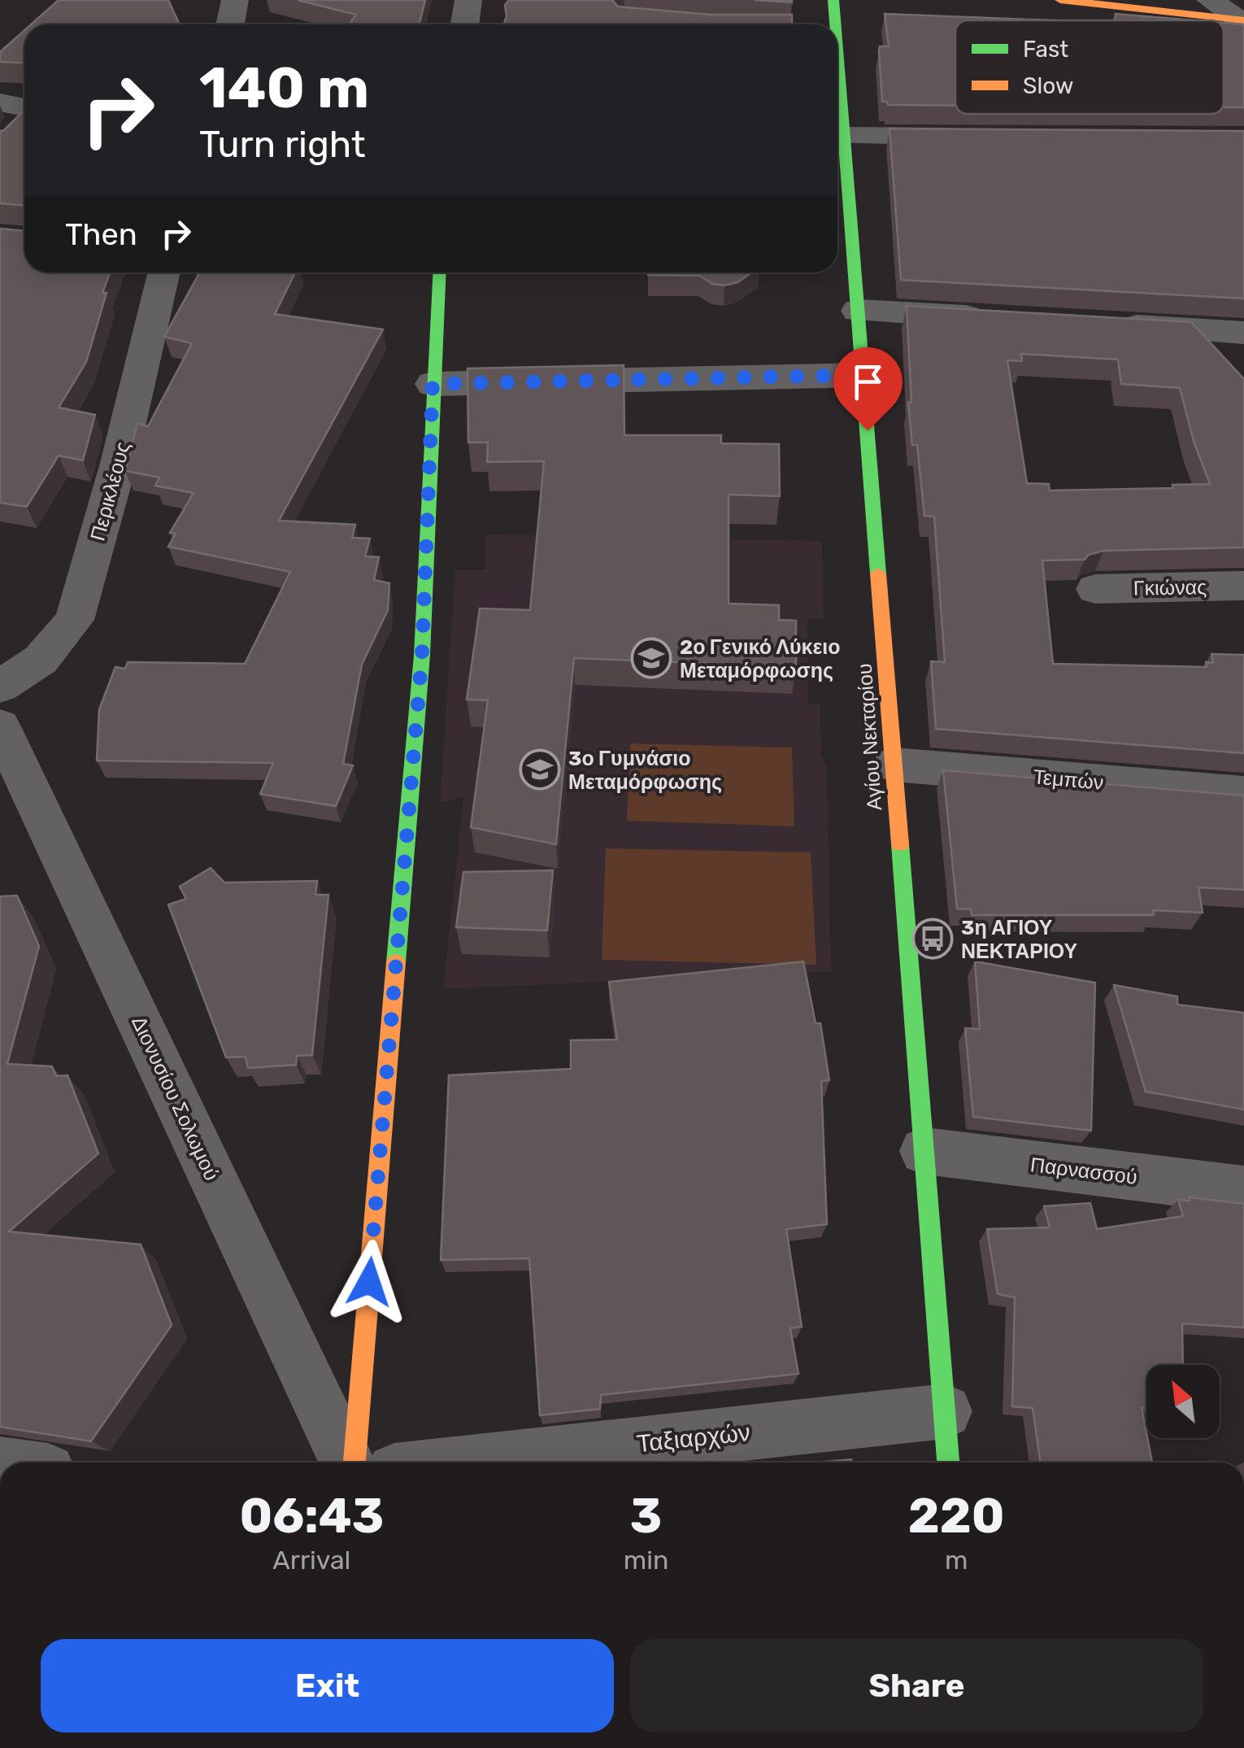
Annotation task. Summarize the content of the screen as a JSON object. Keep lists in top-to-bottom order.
{
  "streets": {
    "street": [
      "Περικλέους",
      "Γκιώνας",
      "Αγίου Νεκταρίου",
      "Τεμπών",
      "Διονυσίου Σολωμού",
      "Παρνασσού",
      "Ταξιαρχών"
    ]
  },
  "crossings": [
    ["Αγίου Νεκταρίου", "Τεμπών"],
    ["Αγίου Νεκταρίου", "Παρνασσού"],
    ["Αγίου Νεκταρίου", "Ταξιαρχών"]
  ],
  "places": {
    "school or university": ["2ο Γενικό Λύκειο Μεταμόρφωσης", "3ο Γυμνάσιο Μεταμόρφωσης"],
    "bus stop": ["3η ΑΓΙΟΥ ΝΕΚΤΑΡΙΟΥ"]
  },
  "legend": ["Fast", "Slow"],
  "north": "top left",
  "page": {
    "turn": ["140 m", "Turn right"],
    "then": "Then",
    "eta": [
      "06:43",
      "Arrival",
      "3",
      "min",
      "220",
      "m"
    ],
    "buttons": ["Exit", "Share"]
  }
}
